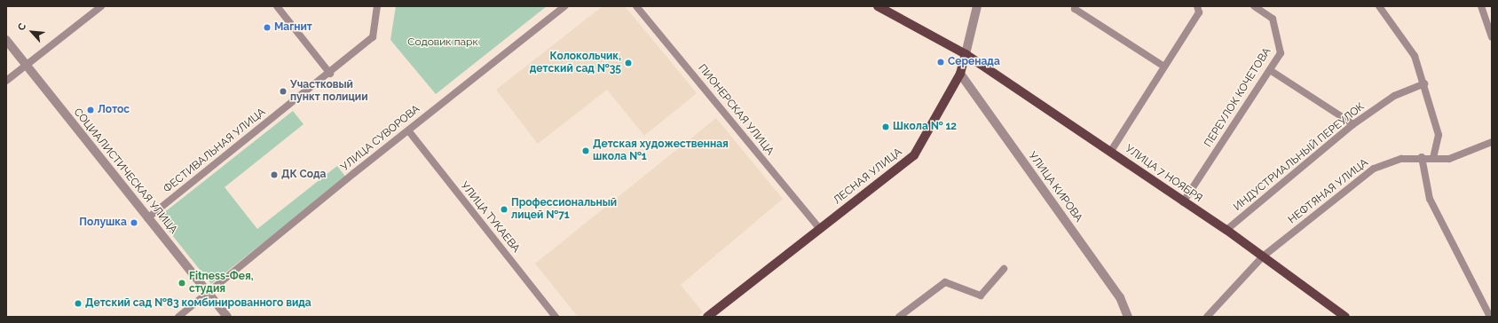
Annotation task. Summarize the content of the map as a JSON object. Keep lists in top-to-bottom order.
{
  "streets": {
    "main road": ["УЛИЦА 7 НОЯБРЯ", "ЛЕСНАЯ УЛИЦА"],
    "street": [
      "ПЕРЕУЛОК КОЧЕТОВА",
      "ПИОНЕРСКАЯ УЛИЦА",
      "УЛИЦА СУВОРОВА",
      "ФЕСТИВАЛЬНАЯ УЛИЦА",
      "ИНДУСТРИАЛЬНЫЙ ПЕРЕУЛОК",
      "СОЦИАЛИСТИЧЕСКАЯ УЛИЦА",
      "УЛИЦА КИРОВА",
      "НЕФТЯНАЯ УЛИЦА",
      "УЛИЦА ТУКАЕВА"
    ]
  },
  "crossings": [
    ["ПЕРЕУЛОК КОЧЕТОВА", "УЛИЦА 7 НОЯБРЯ"],
    ["ПИОНЕРСКАЯ УЛИЦА", "ЛЕСНАЯ УЛИЦА"],
    ["УЛИЦА СУВОРОВА", "СОЦИАЛИСТИЧЕСКАЯ УЛИЦА"],
    ["УЛИЦА СУВОРОВА", "УЛИЦА ТУКАЕВА"],
    ["ФЕСТИВАЛЬНАЯ УЛИЦА", "СОЦИАЛИСТИЧЕСКАЯ УЛИЦА"],
    ["ИНДУСТРИАЛЬНЫЙ ПЕРЕУЛОК", "УЛИЦА 7 НОЯБРЯ"],
    ["УЛИЦА 7 НОЯБРЯ", "ЛЕСНАЯ УЛИЦА"],
    ["УЛИЦА 7 НОЯБРЯ", "НЕФТЯНАЯ УЛИЦА"],
    ["ЛЕСНАЯ УЛИЦА", "УЛИЦА КИРОВА"]
  ],
  "parks": ["Содовик парк"],
  "places": [
    "Магнит",
    "Серенада",
    "Колокольчик, детский сад №35",
    "Участковый пункт полиции",
    "Лотос",
    "Школа № 12",
    "Детская художественная школа №1",
    "ДК Сода",
    "Профессиональный лицей №71",
    "Полушка",
    "Fitness-Фея, студия",
    "Детский сад №83 комбинированного вида"
  ],
  "north": "top left"
}
